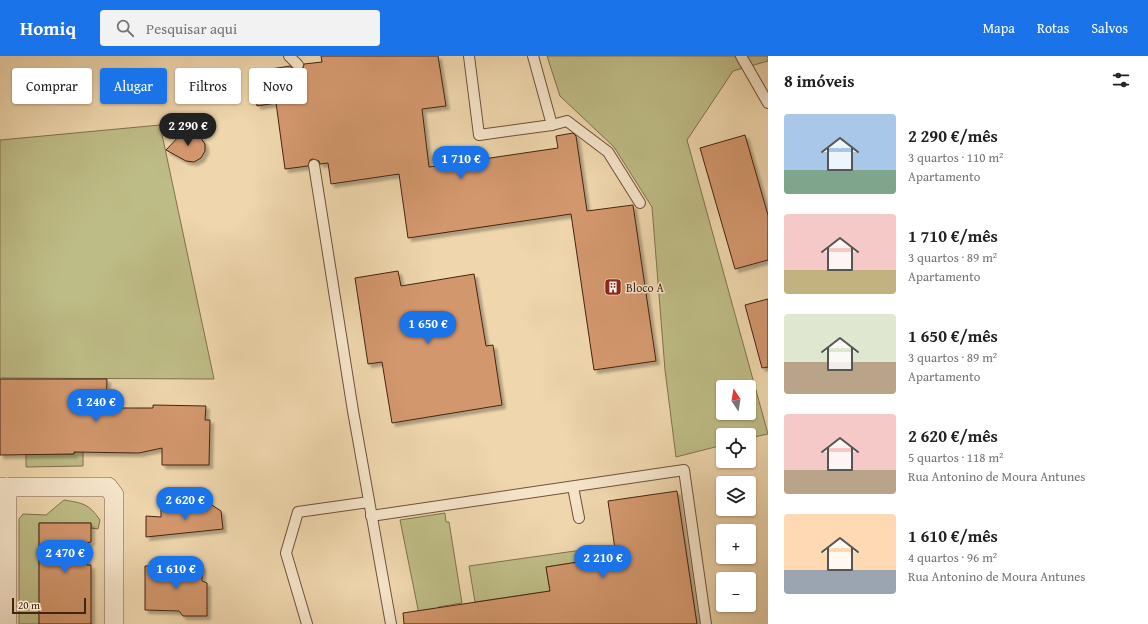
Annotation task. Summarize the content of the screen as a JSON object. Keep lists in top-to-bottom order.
{
  "places": {
    "building": ["Bloco A"]
  },
  "scale_bar": "20 m",
  "north": "top",
  "page": {
    "header": "Homiq",
    "search": "Pesquisar aqui",
    "nav": ["Mapa", "Rotas", "Salvos"],
    "heading": "8 imóveis",
    "chip": [
      "Comprar",
      "Alugar",
      "Filtros",
      "Novo"
    ],
    "list": [
      {
        "name": "2 290 €/mês",
        "note": "3 quartos · 110 m² · Apartamento"
      },
      {
        "name": "1 710 €/mês",
        "note": "3 quartos · 89 m² · Apartamento"
      },
      {
        "name": "1 650 €/mês",
        "note": "3 quartos · 89 m² · Apartamento"
      },
      {
        "name": "2 620 €/mês",
        "note": "5 quartos · 118 m² · Rua Antonino de Moura Antunes"
      },
      {
        "name": "1 610 €/mês",
        "note": "4 quartos · 96 m² · Rua Antonino de Moura Antunes"
      }
    ],
    "price": [
      "2 290 €",
      "1 710 €",
      "1 650 €",
      "1 240 €",
      "2 620 €",
      "2 470 €",
      "2 210 €",
      "1 610 €"
    ],
    "map_buttons": ["+", "−"],
    "scale": "20 m"
  }
}
